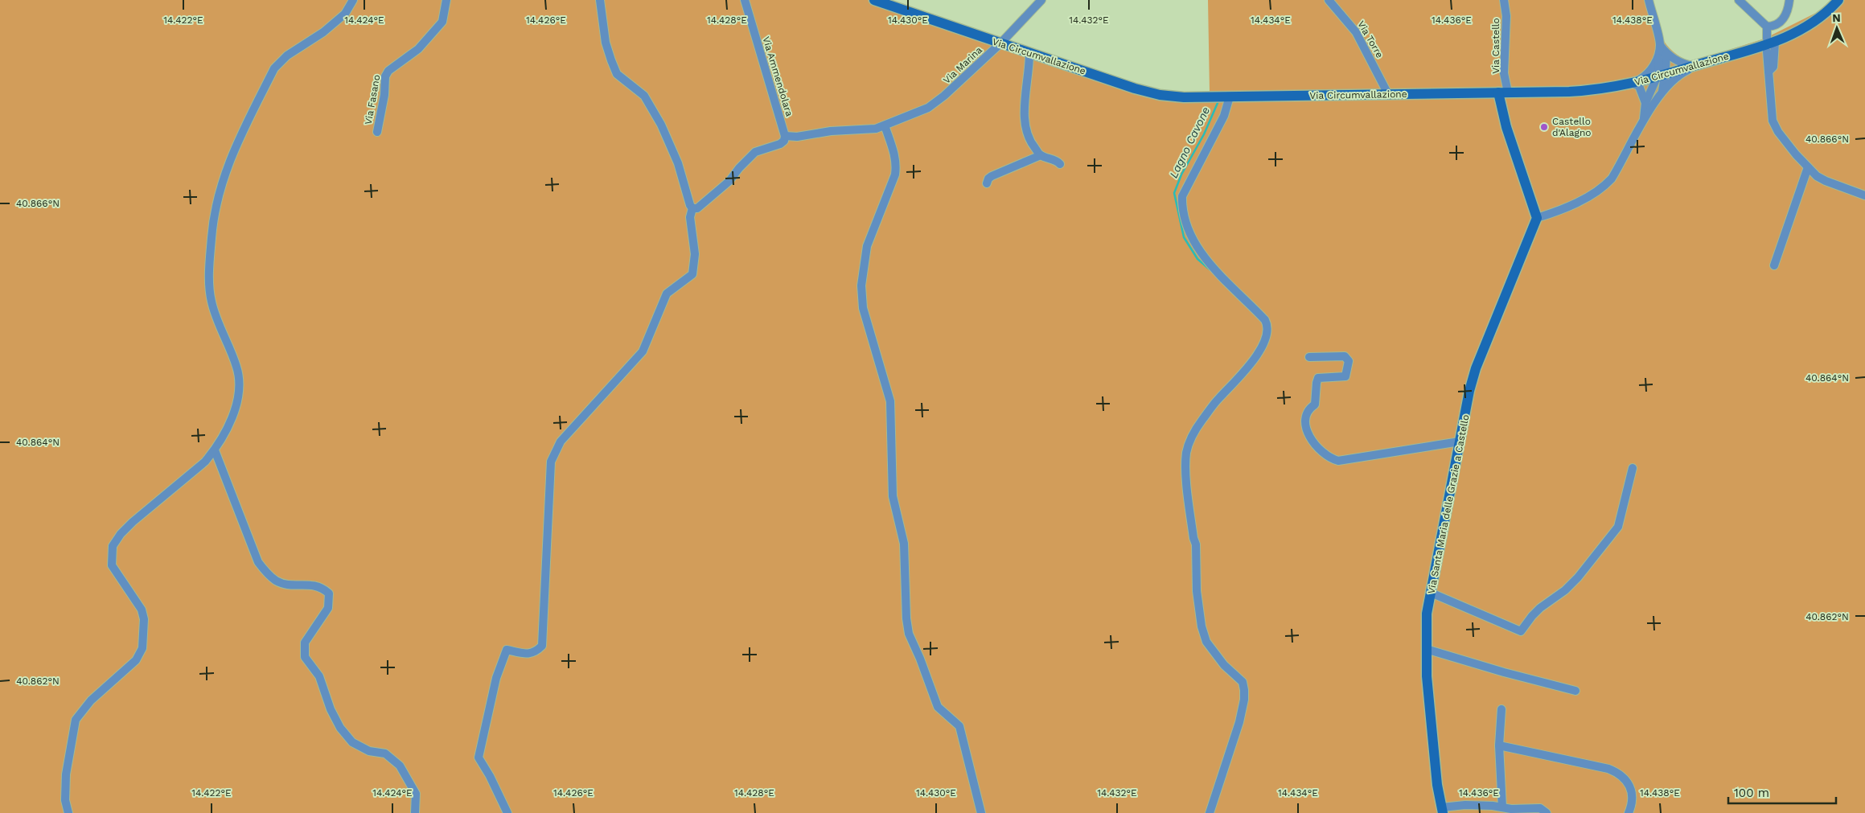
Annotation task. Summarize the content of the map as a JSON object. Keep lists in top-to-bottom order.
{
  "streets": {
    "main road": ["Via Circumvallazione", "Via Santa Maria delle Grazie a Castello"],
    "street": [
      "Via Torre",
      "Via Castello",
      "Via Marina",
      "Via Ammendolara",
      "Via Fasano"
    ]
  },
  "crossings": [
    ["Via Torre", "Via Circumvallazione"],
    ["Via Castello", "Via Circumvallazione"],
    ["Via Circumvallazione", "Via Marina"]
  ],
  "water": ["Lagno Cavone"],
  "places": ["Castello d'Alagno"],
  "scale_bar": "100 m",
  "north": "top",
  "coordinates": [
    "14.422°E",
    "14.424°E",
    "14.426°E",
    "14.428°E",
    "14.430°E",
    "14.432°E",
    "14.434°E",
    "14.436°E",
    "14.438°E",
    "40.866°N",
    "40.864°N",
    "40.862°N"
  ]
}
